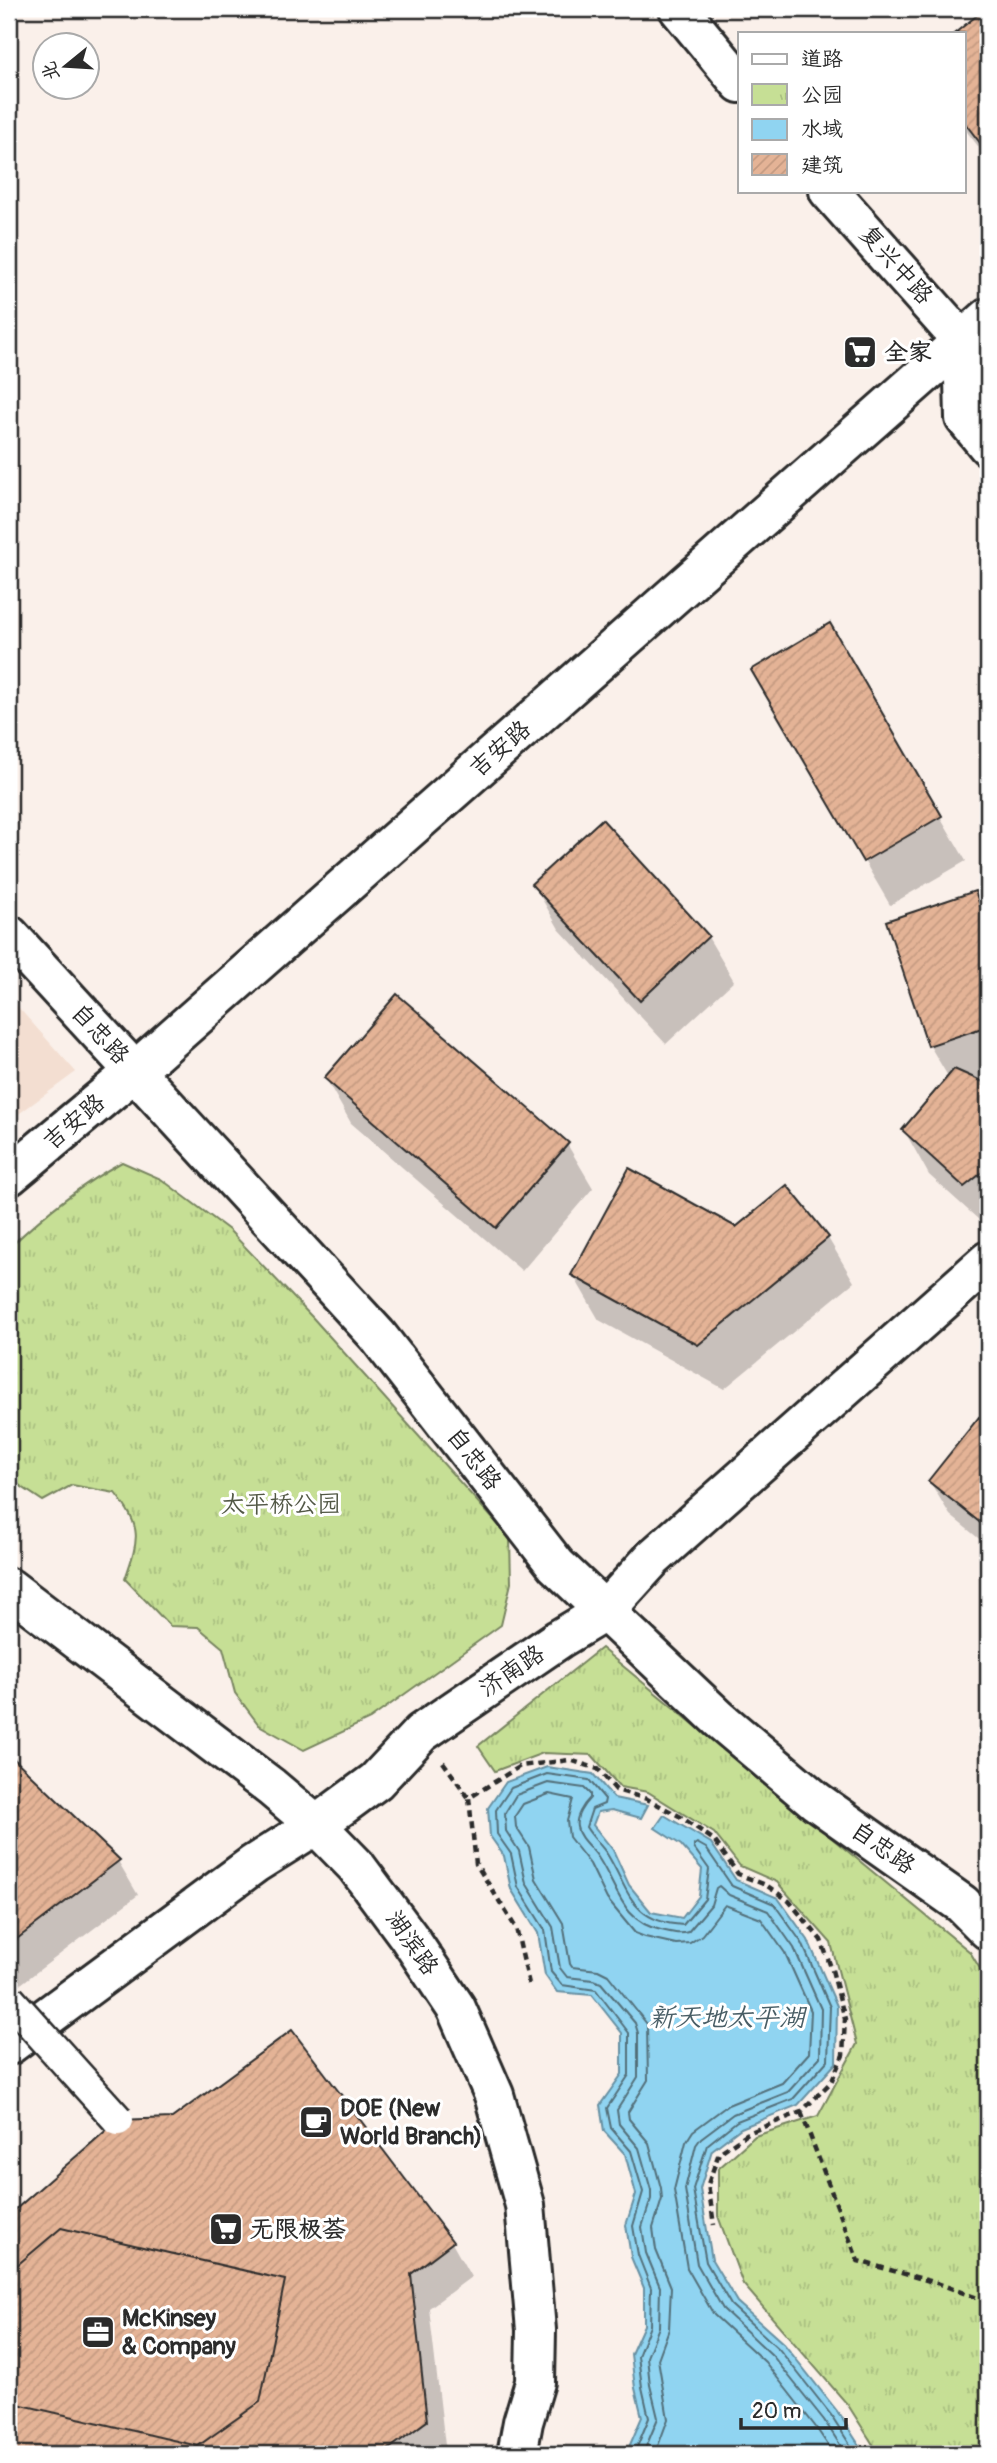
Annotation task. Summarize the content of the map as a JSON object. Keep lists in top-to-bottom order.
{
  "streets": {
    "street": [
      "复兴中路",
      "吉安路",
      "自忠路",
      "济南路",
      "湖滨路"
    ]
  },
  "crossings": [
    ["复兴中路", "吉安路"],
    ["吉安路", "自忠路"],
    ["自忠路", "济南路"],
    ["济南路", "湖滨路"]
  ],
  "water": ["新天地太平湖"],
  "parks": ["太平桥公园"],
  "places": {
    "supermarket": ["全家", "无限极荟"],
    "cafe": ["DOE (New World Branch)"],
    "office": ["McKinsey & Company"]
  },
  "legend": [
    "道路",
    "公园",
    "水域",
    "建筑"
  ],
  "scale_bar": "20 m",
  "north": "left"
}
